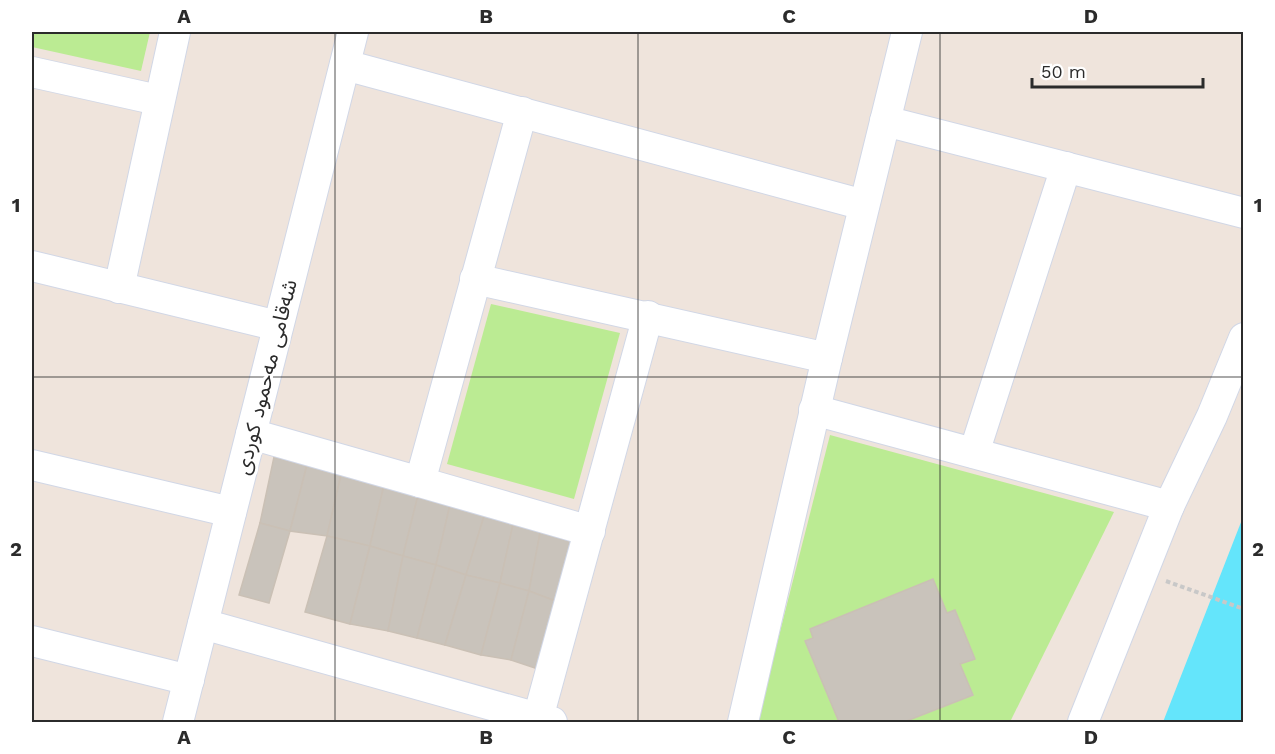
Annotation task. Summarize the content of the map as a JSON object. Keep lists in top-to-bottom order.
{
  "streets": {
    "street": ["شەقامی مەحمود کوردی"]
  },
  "scale_bar": "50 m",
  "grid": {
    "columns": [
      "A",
      "B",
      "C",
      "D"
    ],
    "rows": ["1", "2"]
  }
}
